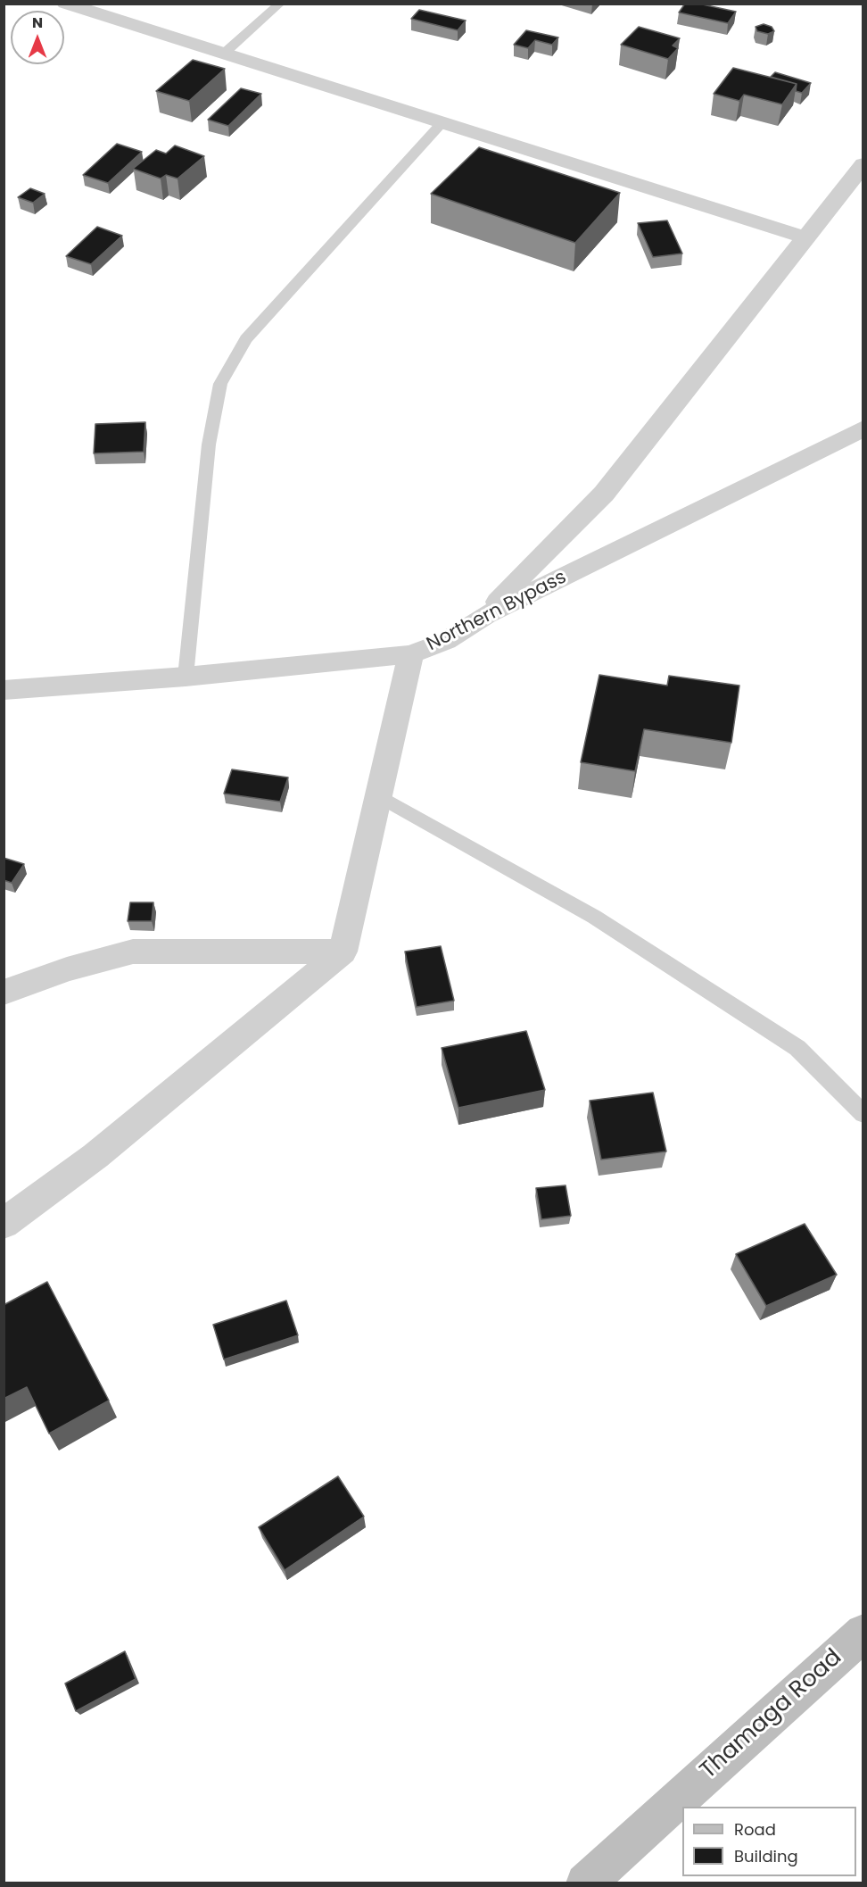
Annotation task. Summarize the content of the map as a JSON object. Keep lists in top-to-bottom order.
{
  "streets": {
    "main road": ["Thamaga Road"],
    "street": ["Northern Bypass"]
  },
  "legend": ["Road", "Building"],
  "north": "top"
}
